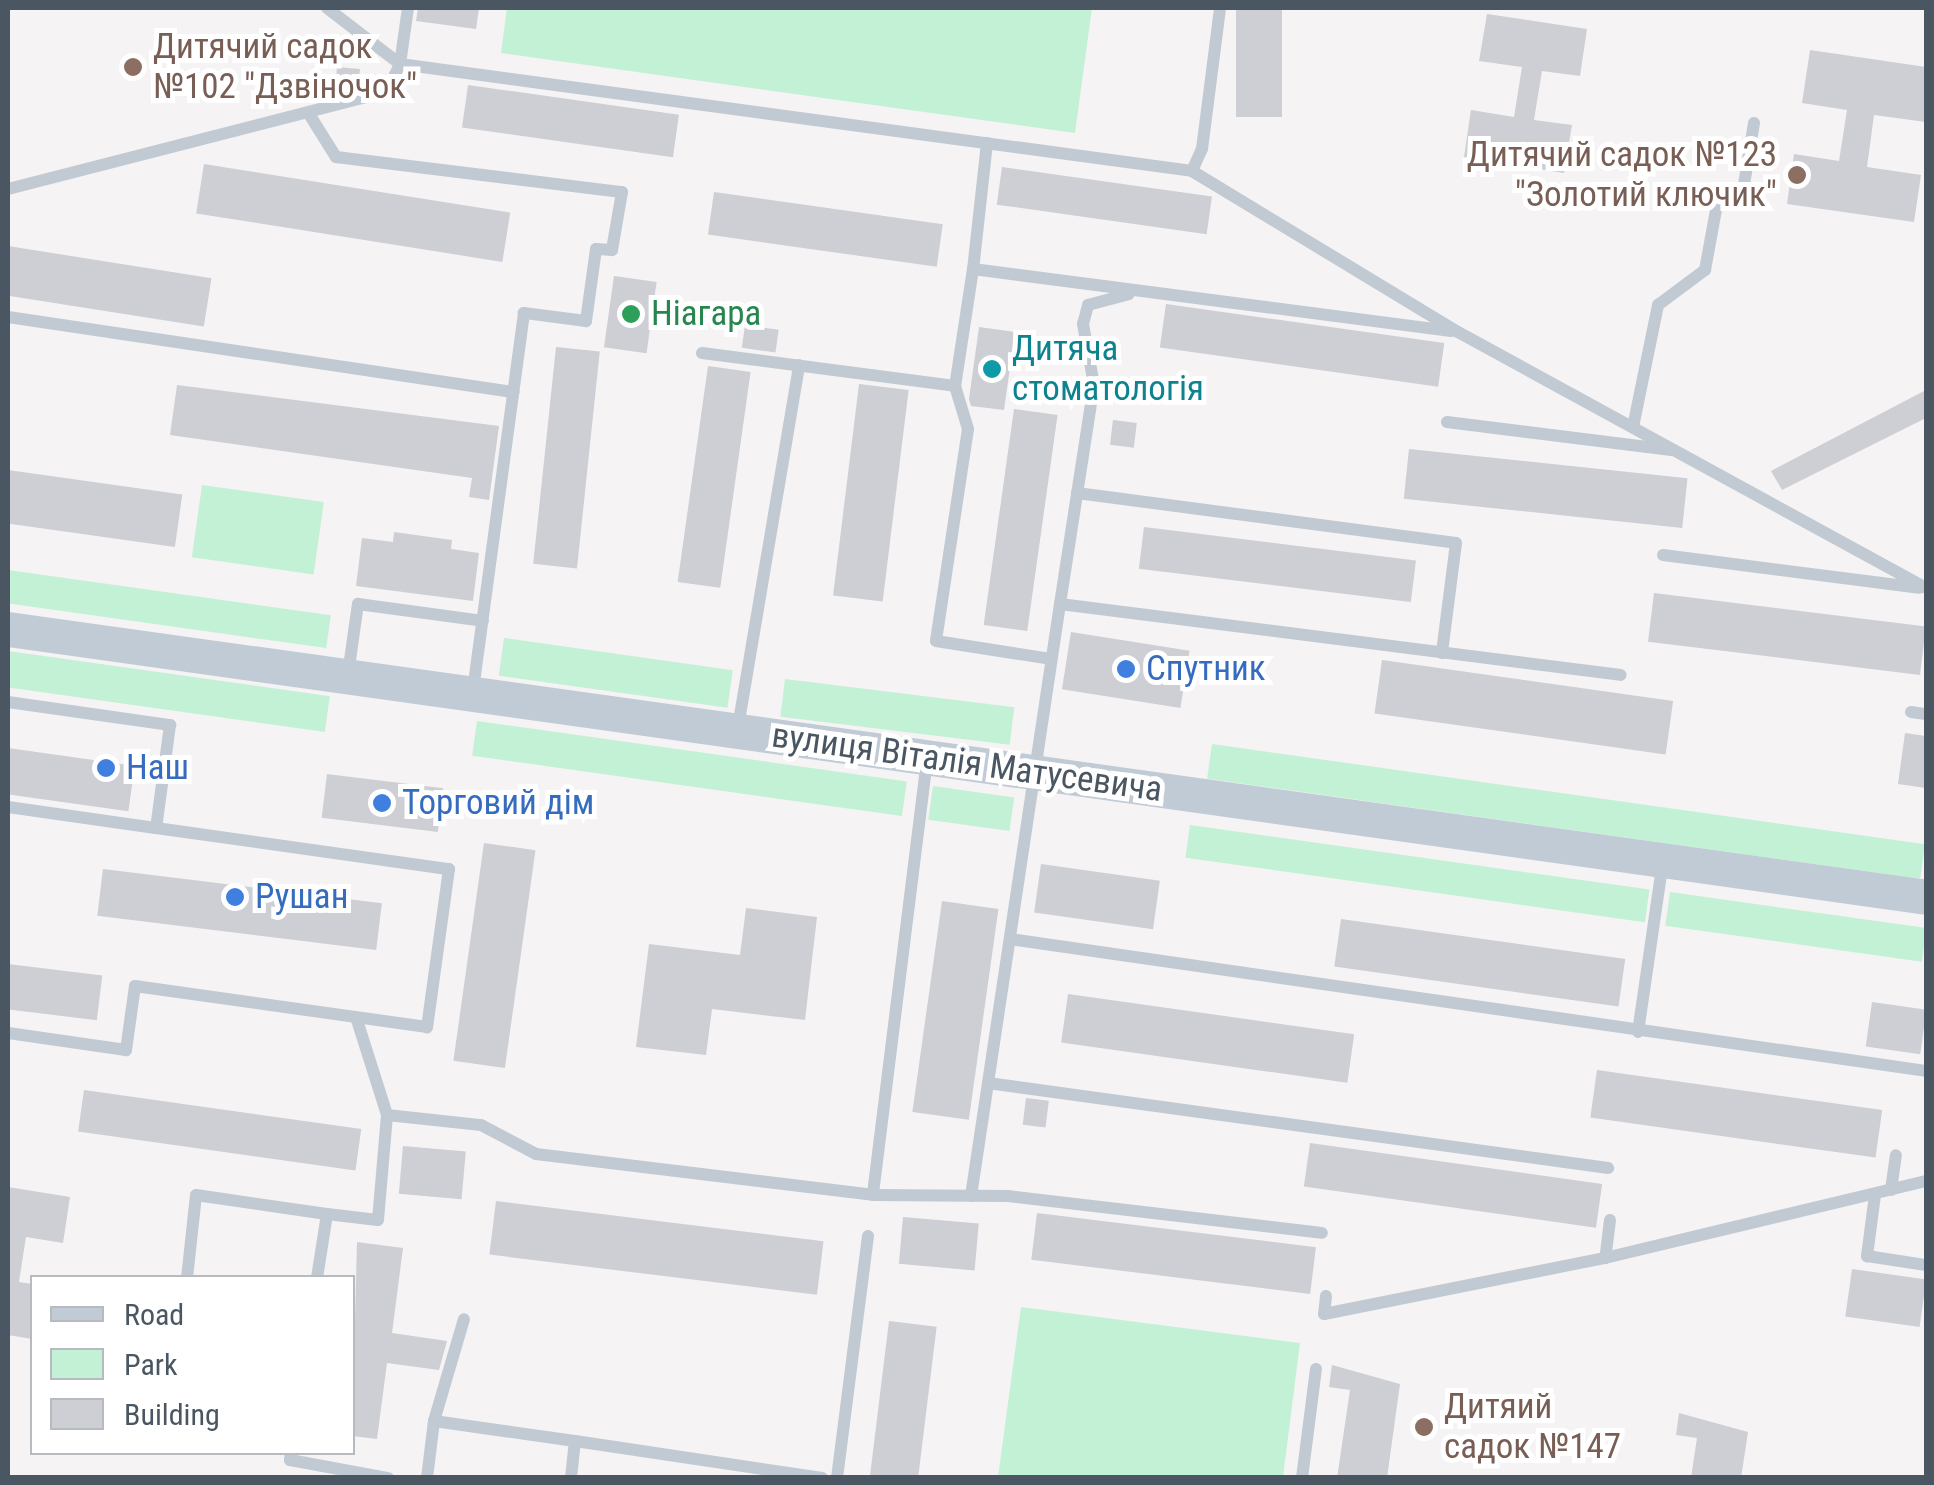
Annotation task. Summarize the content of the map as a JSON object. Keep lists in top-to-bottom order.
{
  "streets": {
    "street": ["вулиця Віталія Матусевича"]
  },
  "places": [
    "Дитячий садок №102 \"Дзвіночок\"",
    "Дитячий садок №123 \"Золотий ключик\"",
    "Ніагара",
    "Дитяча стоматологія",
    "Спутник",
    "Наш",
    "Торговий дім",
    "Рушан",
    "Дитяий садок №147"
  ],
  "legend": ["Road", "Park", "Building"]
}
